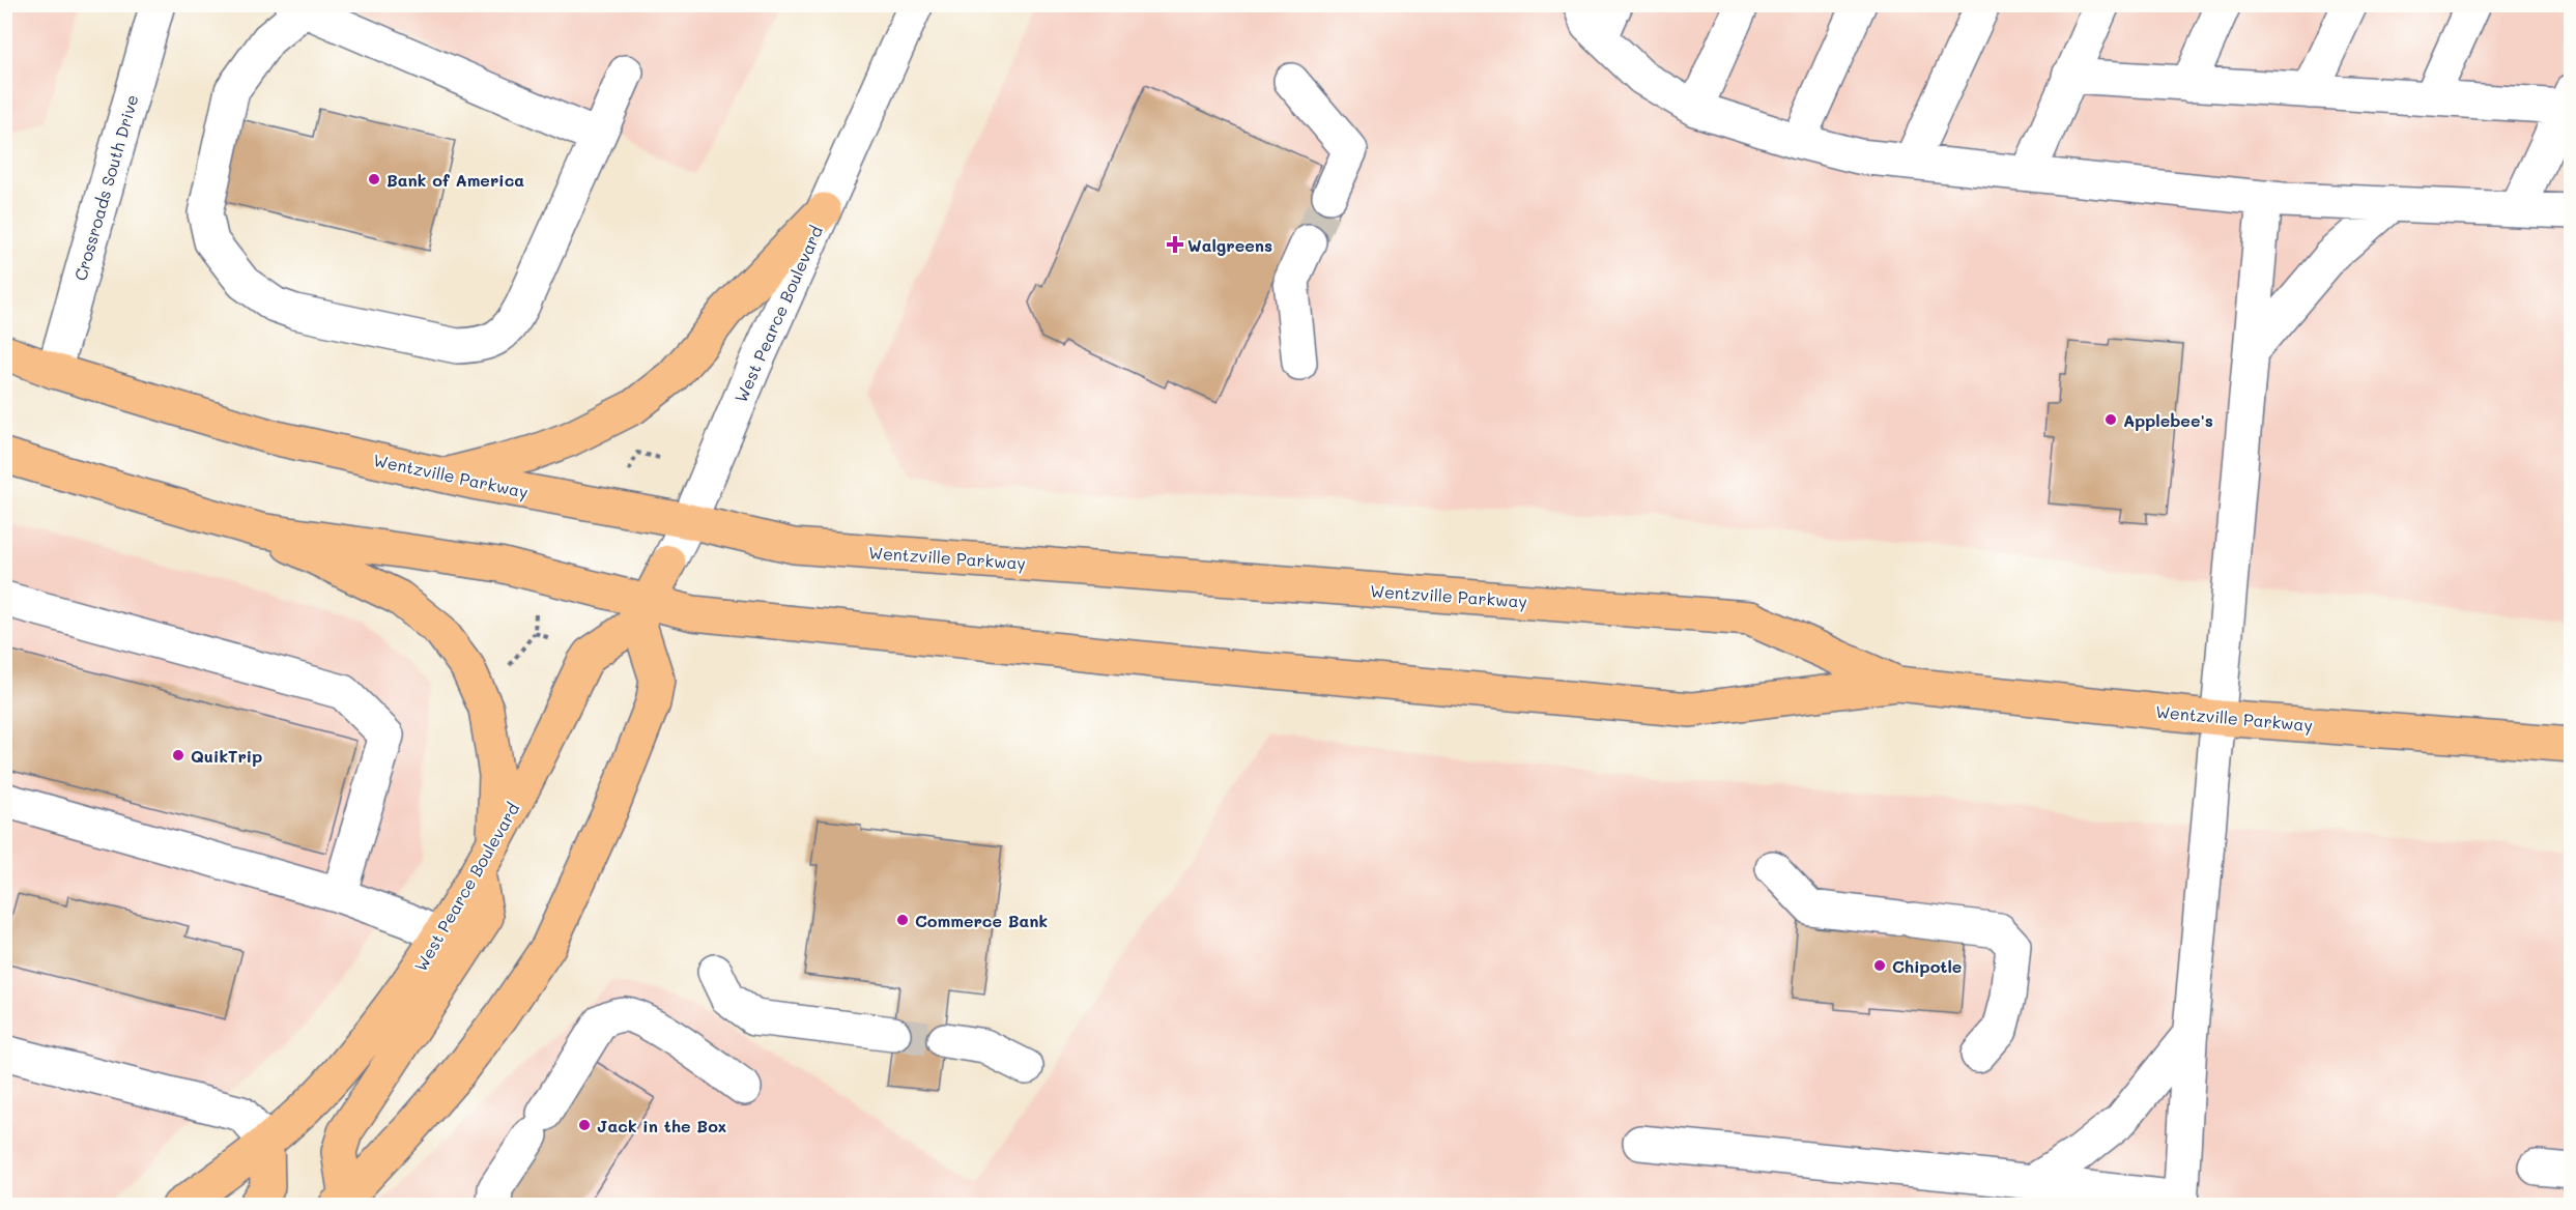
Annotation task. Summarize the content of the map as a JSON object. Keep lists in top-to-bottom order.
{
  "streets": {
    "main road": ["West Pearce Boulevard", "Wentzville Parkway"],
    "street": ["Crossroads South Drive"]
  },
  "crossings": [
    ["Crossroads South Drive", "Wentzville Parkway"],
    ["West Pearce Boulevard", "Wentzville Parkway"]
  ],
  "places": {
    "other": [
      "Bank of America",
      "Applebee's",
      "QuikTrip",
      "Commerce Bank",
      "Chipotle",
      "Jack in the Box"
    ],
    "health": ["Walgreens"]
  }
}
